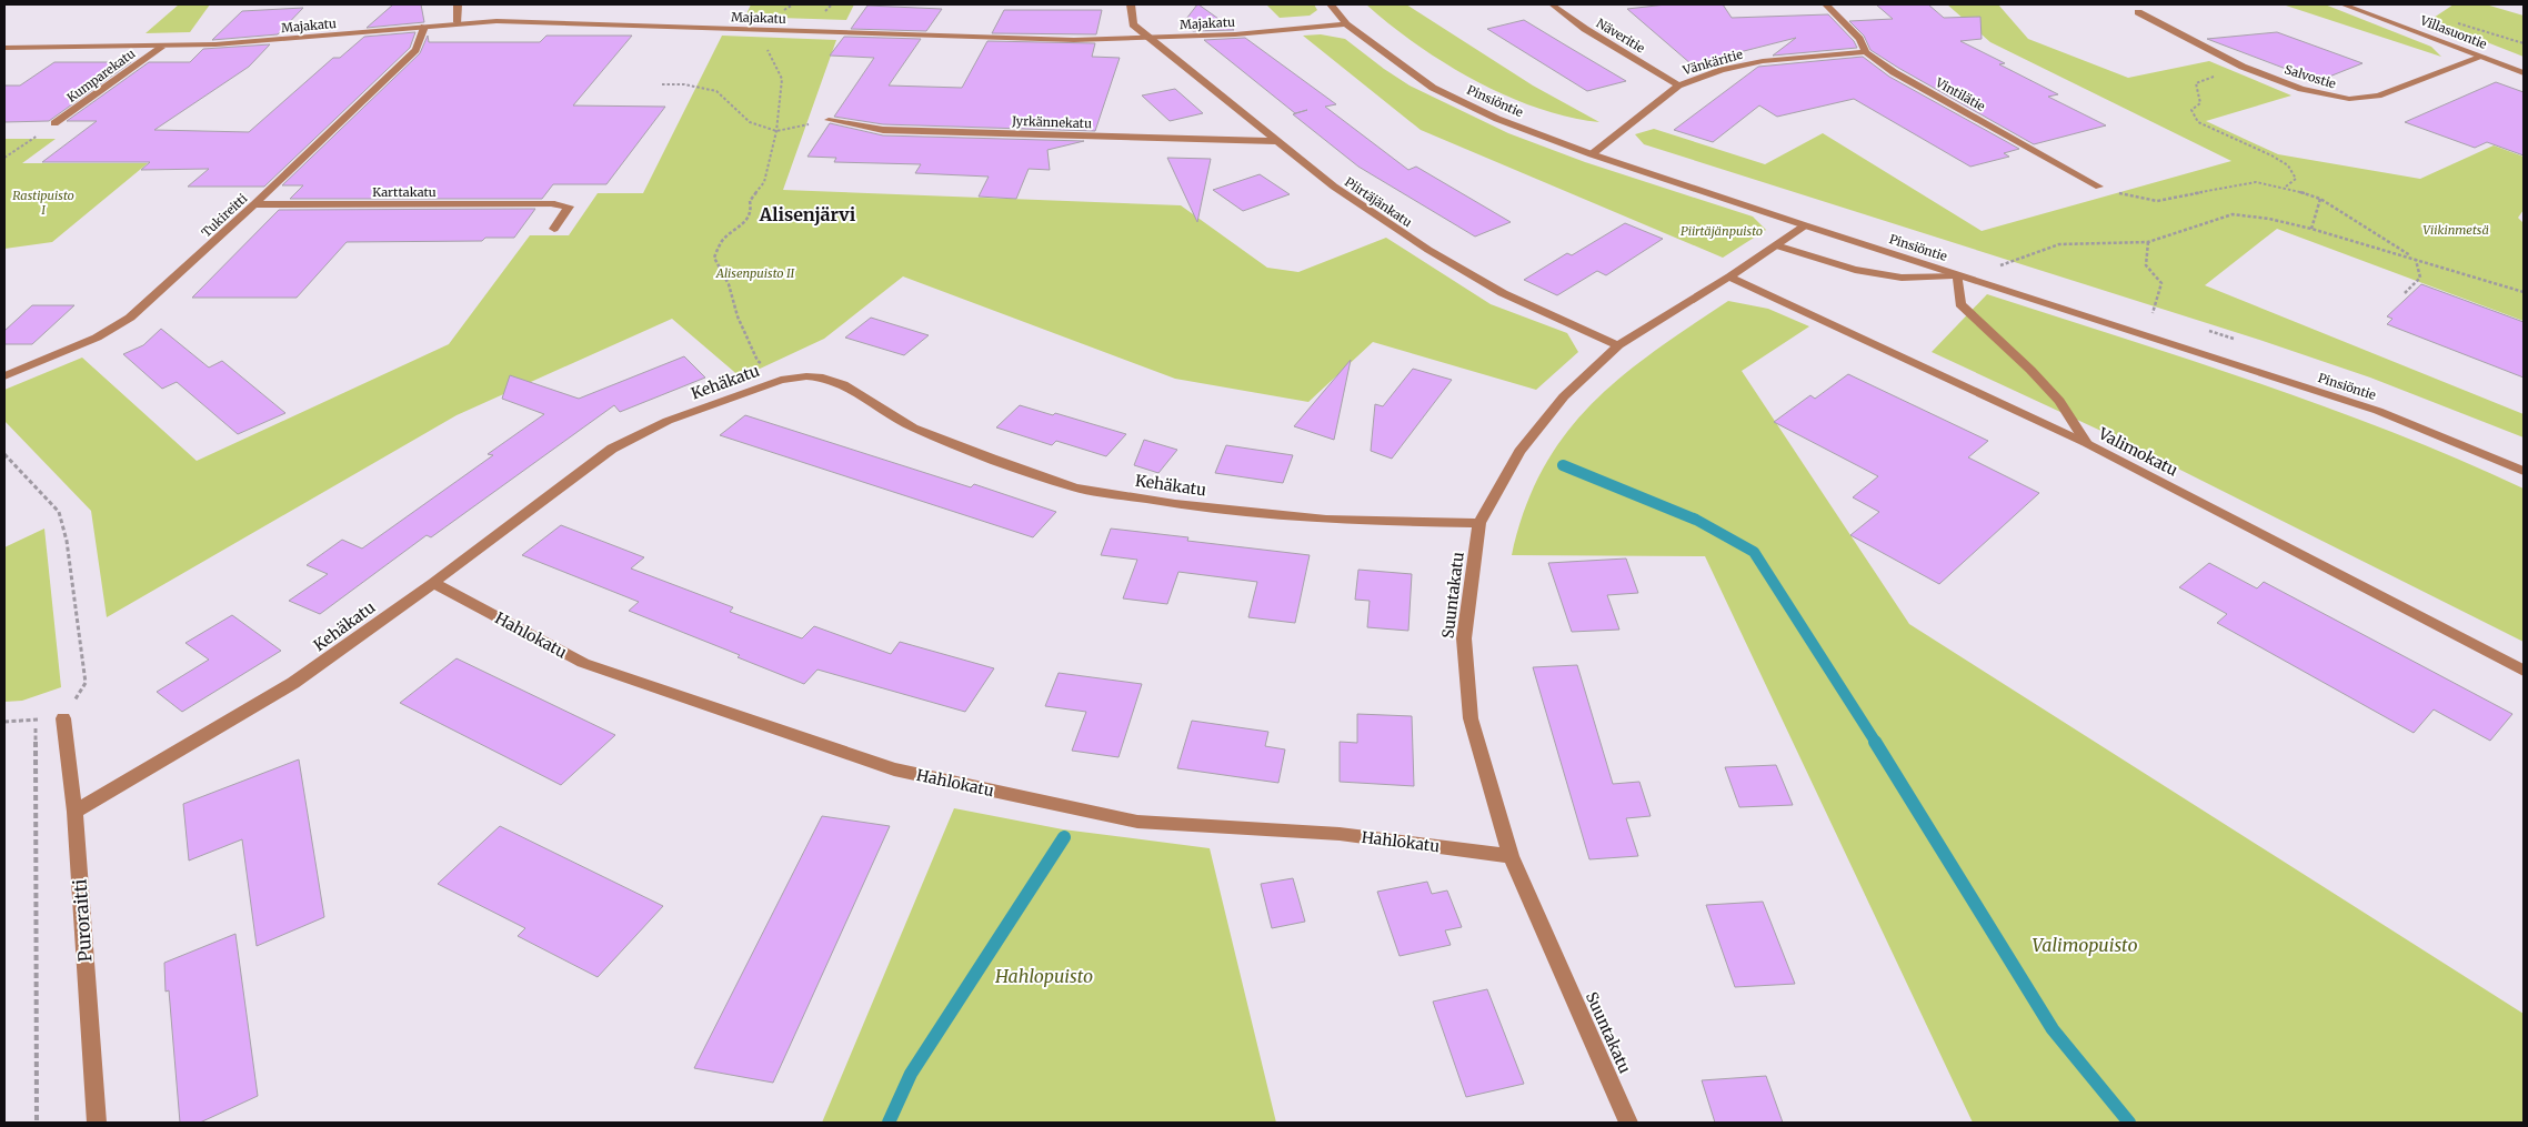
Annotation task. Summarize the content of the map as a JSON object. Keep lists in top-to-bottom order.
{
  "streets": {
    "street": [
      "Majakatu",
      "Villasuontie",
      "Näveritie",
      "Vänkäritie",
      "Kumparekatu",
      "Salvostie",
      "Vintilätie",
      "Pinsiöntie",
      "Jyrkännekatu",
      "Karttakatu",
      "Piirtäjänkatu",
      "Tukireitti",
      "Kehäkatu",
      "Valimokatu",
      "Suuntakatu",
      "Hahlokatu",
      "Puroraitti"
    ]
  },
  "crossings": [
    ["Majakatu", "Kumparekatu"],
    ["Majakatu", "Pinsiöntie"],
    ["Majakatu", "Piirtäjänkatu"],
    ["Majakatu", "Tukireitti"],
    ["Villasuontie", "Salvostie"],
    ["Näveritie", "Vänkäritie"],
    ["Vänkäritie", "Vintilätie"],
    ["Vänkäritie", "Pinsiöntie"],
    ["Pinsiöntie", "Suuntakatu"],
    ["Jyrkännekatu", "Piirtäjänkatu"],
    ["Karttakatu", "Tukireitti"],
    ["Piirtäjänkatu", "Suuntakatu"],
    ["Kehäkatu", "Suuntakatu"],
    ["Kehäkatu", "Hahlokatu"],
    ["Kehäkatu", "Puroraitti"],
    ["Valimokatu", "Suuntakatu"],
    ["Suuntakatu", "Hahlokatu"]
  ],
  "districts": ["Alisenjärvi"],
  "parks": [
    "Rastipuisto I",
    "Viikinmetsä",
    "Piirtäjänpuisto",
    "Alisenpuisto II",
    "Valimopuisto",
    "Hahlopuisto"
  ]
}
